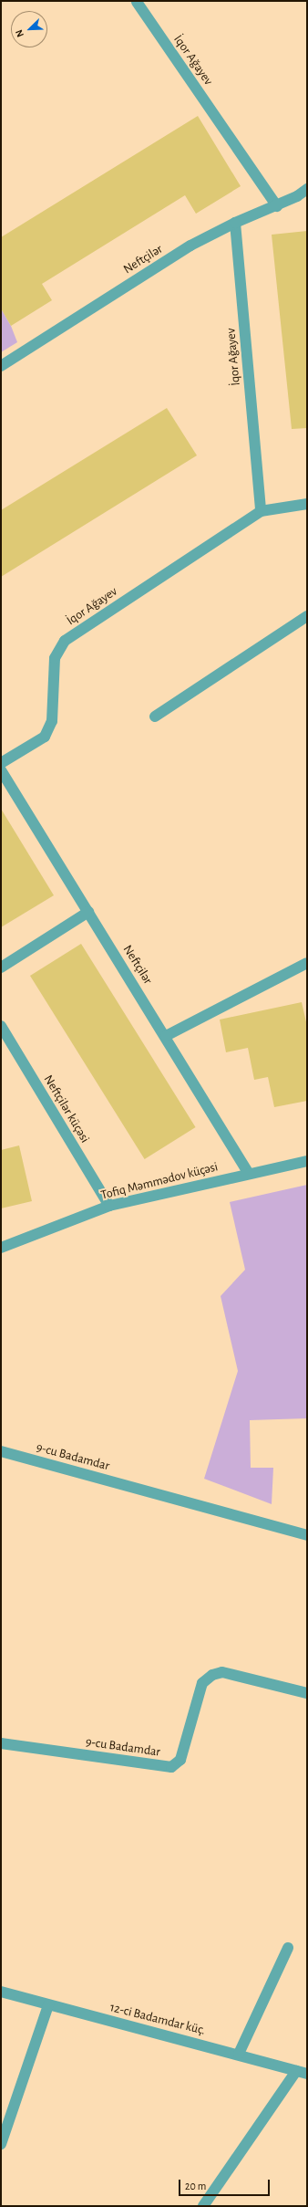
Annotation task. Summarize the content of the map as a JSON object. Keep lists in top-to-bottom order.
{
  "streets": {
    "street": [
      "İqor Ağayev",
      "Neftçilər",
      "Neftçilər küçəsi",
      "Tofiq Məmmədov küçəsi",
      "9-cu Badamdar",
      "12-ci Badamdar küç."
    ]
  },
  "crossings": [
    ["İqor Ağayev", "Neftçilər"],
    ["Neftçilər", "Tofiq Məmmədov küçəsi"],
    ["Neftçilər küçəsi", "Tofiq Məmmədov küçəsi"]
  ],
  "scale_bar": "20 m",
  "north": "bottom left"
}
